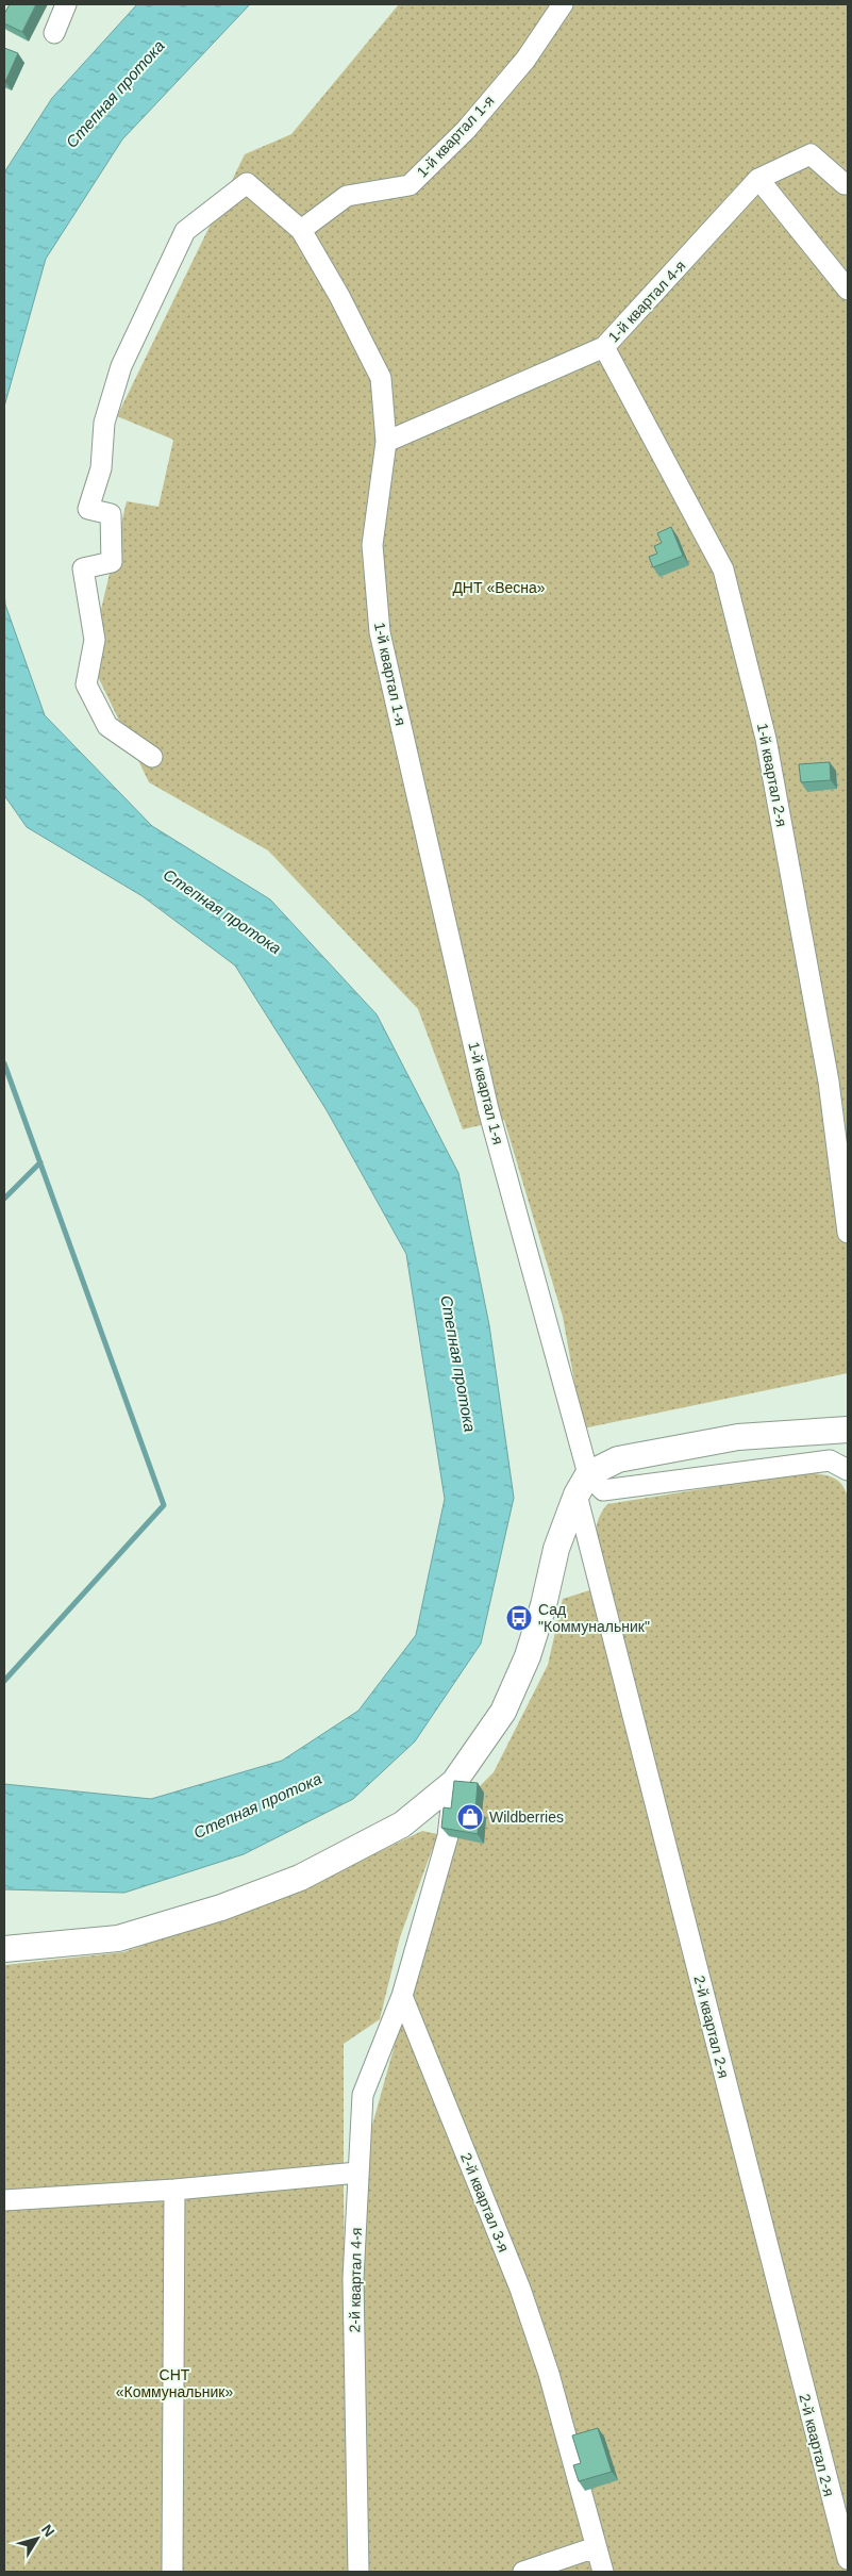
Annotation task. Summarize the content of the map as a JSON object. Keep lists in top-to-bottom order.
{
  "streets": {
    "street": [
      "1-й квартал 1-я",
      "1-й квартал 4-я",
      "1-й квартал 2-я",
      "2-й квартал 2-я",
      "2-й квартал 3-я",
      "2-й квартал 4-я"
    ]
  },
  "crossings": [
    ["1-й квартал 1-я", "1-й квартал 4-я"],
    ["1-й квартал 1-я", "2-й квартал 2-я"],
    ["1-й квартал 4-я", "1-й квартал 2-я"],
    ["2-й квартал 3-я", "2-й квартал 4-я"]
  ],
  "water": ["Степная протока"],
  "parks": ["ДНТ «Весна»", "СНТ «Коммунальник»"],
  "places": {
    "bus stop": ["Сад \"Коммунальник\""],
    "shop": ["Wildberries"]
  },
  "north": "top right"
}
